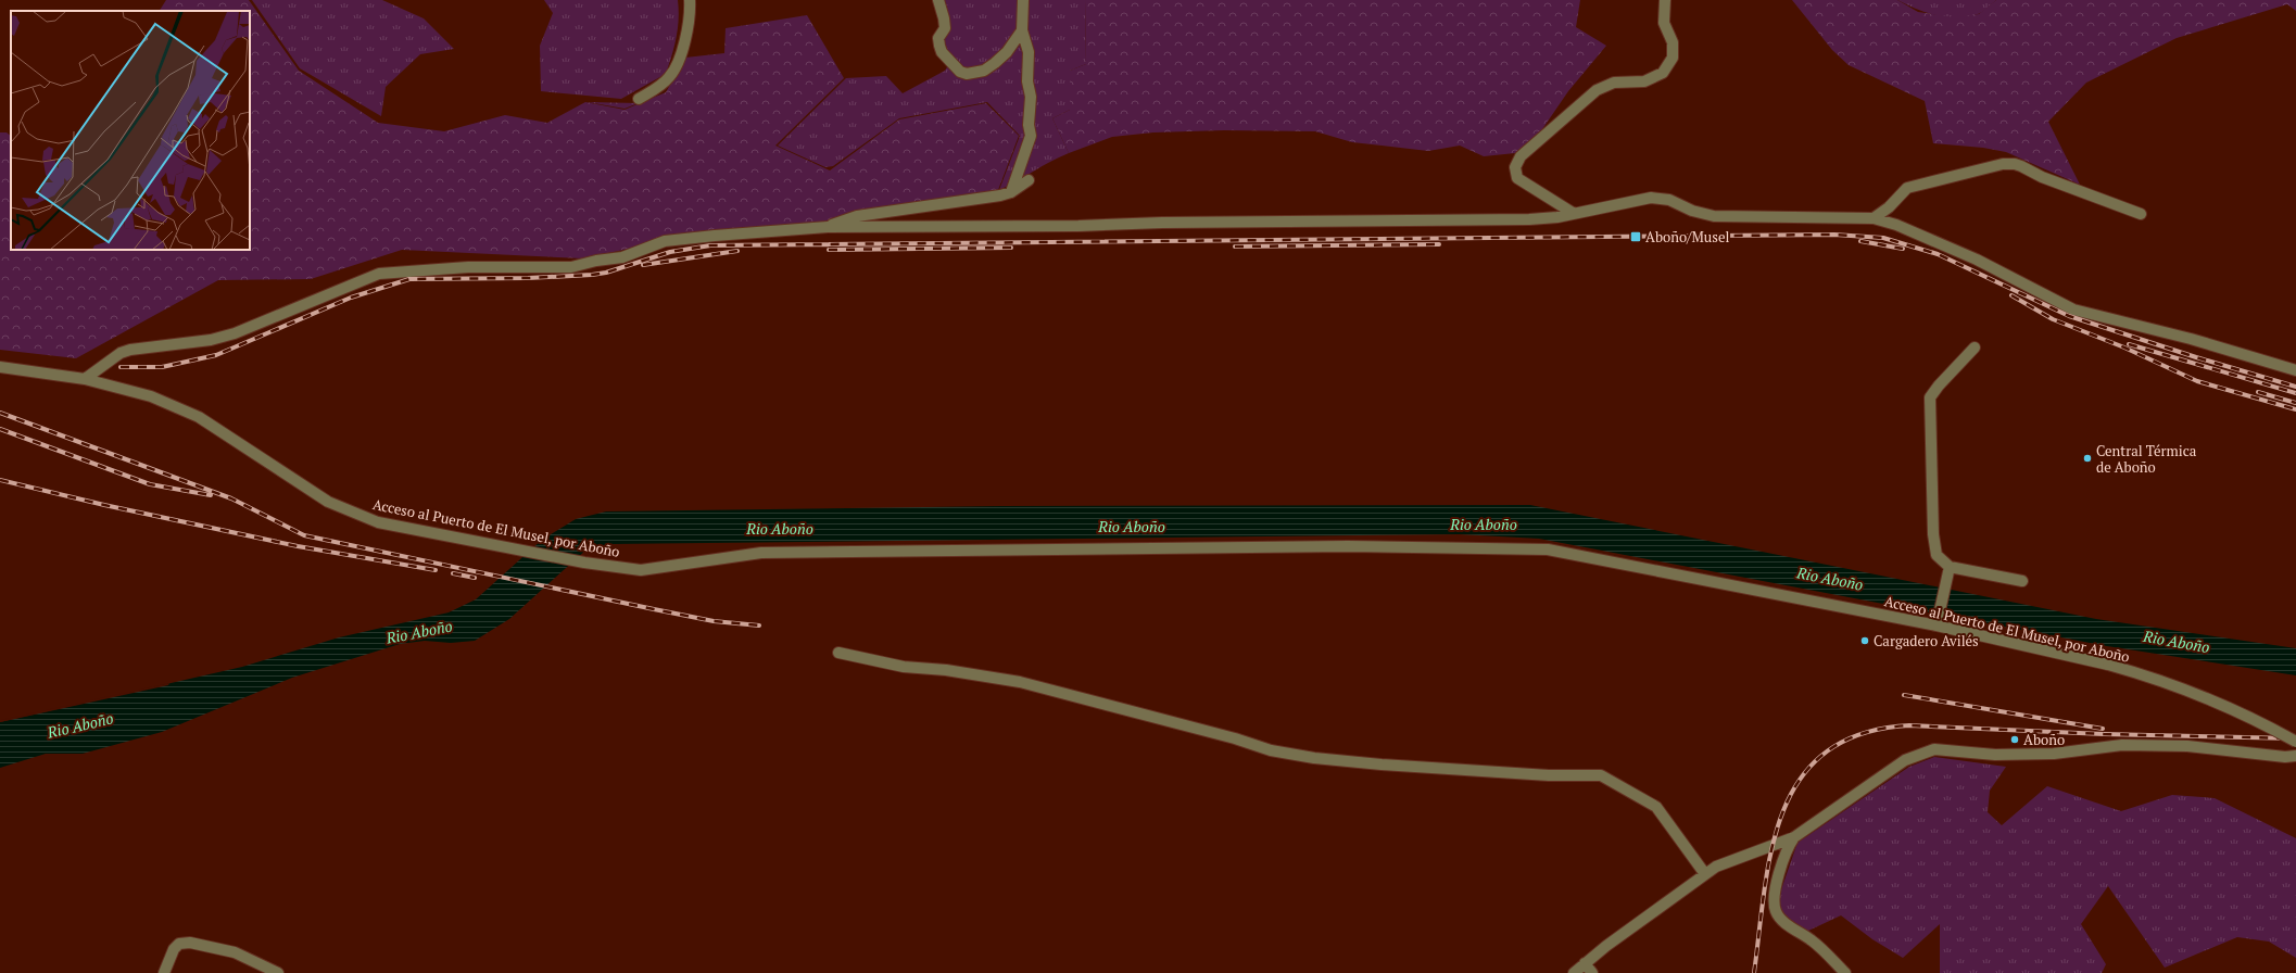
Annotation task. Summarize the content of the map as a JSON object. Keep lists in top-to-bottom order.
{
  "streets": {
    "street": ["Acceso al Puerto de El Musel, por Aboño"]
  },
  "water": ["Rio Aboño"],
  "places": {
    "transit": ["Aboño/Musel"],
    "other": ["Central Térmica de Aboño", "Cargadero Avilés", "Aboño"]
  }
}
